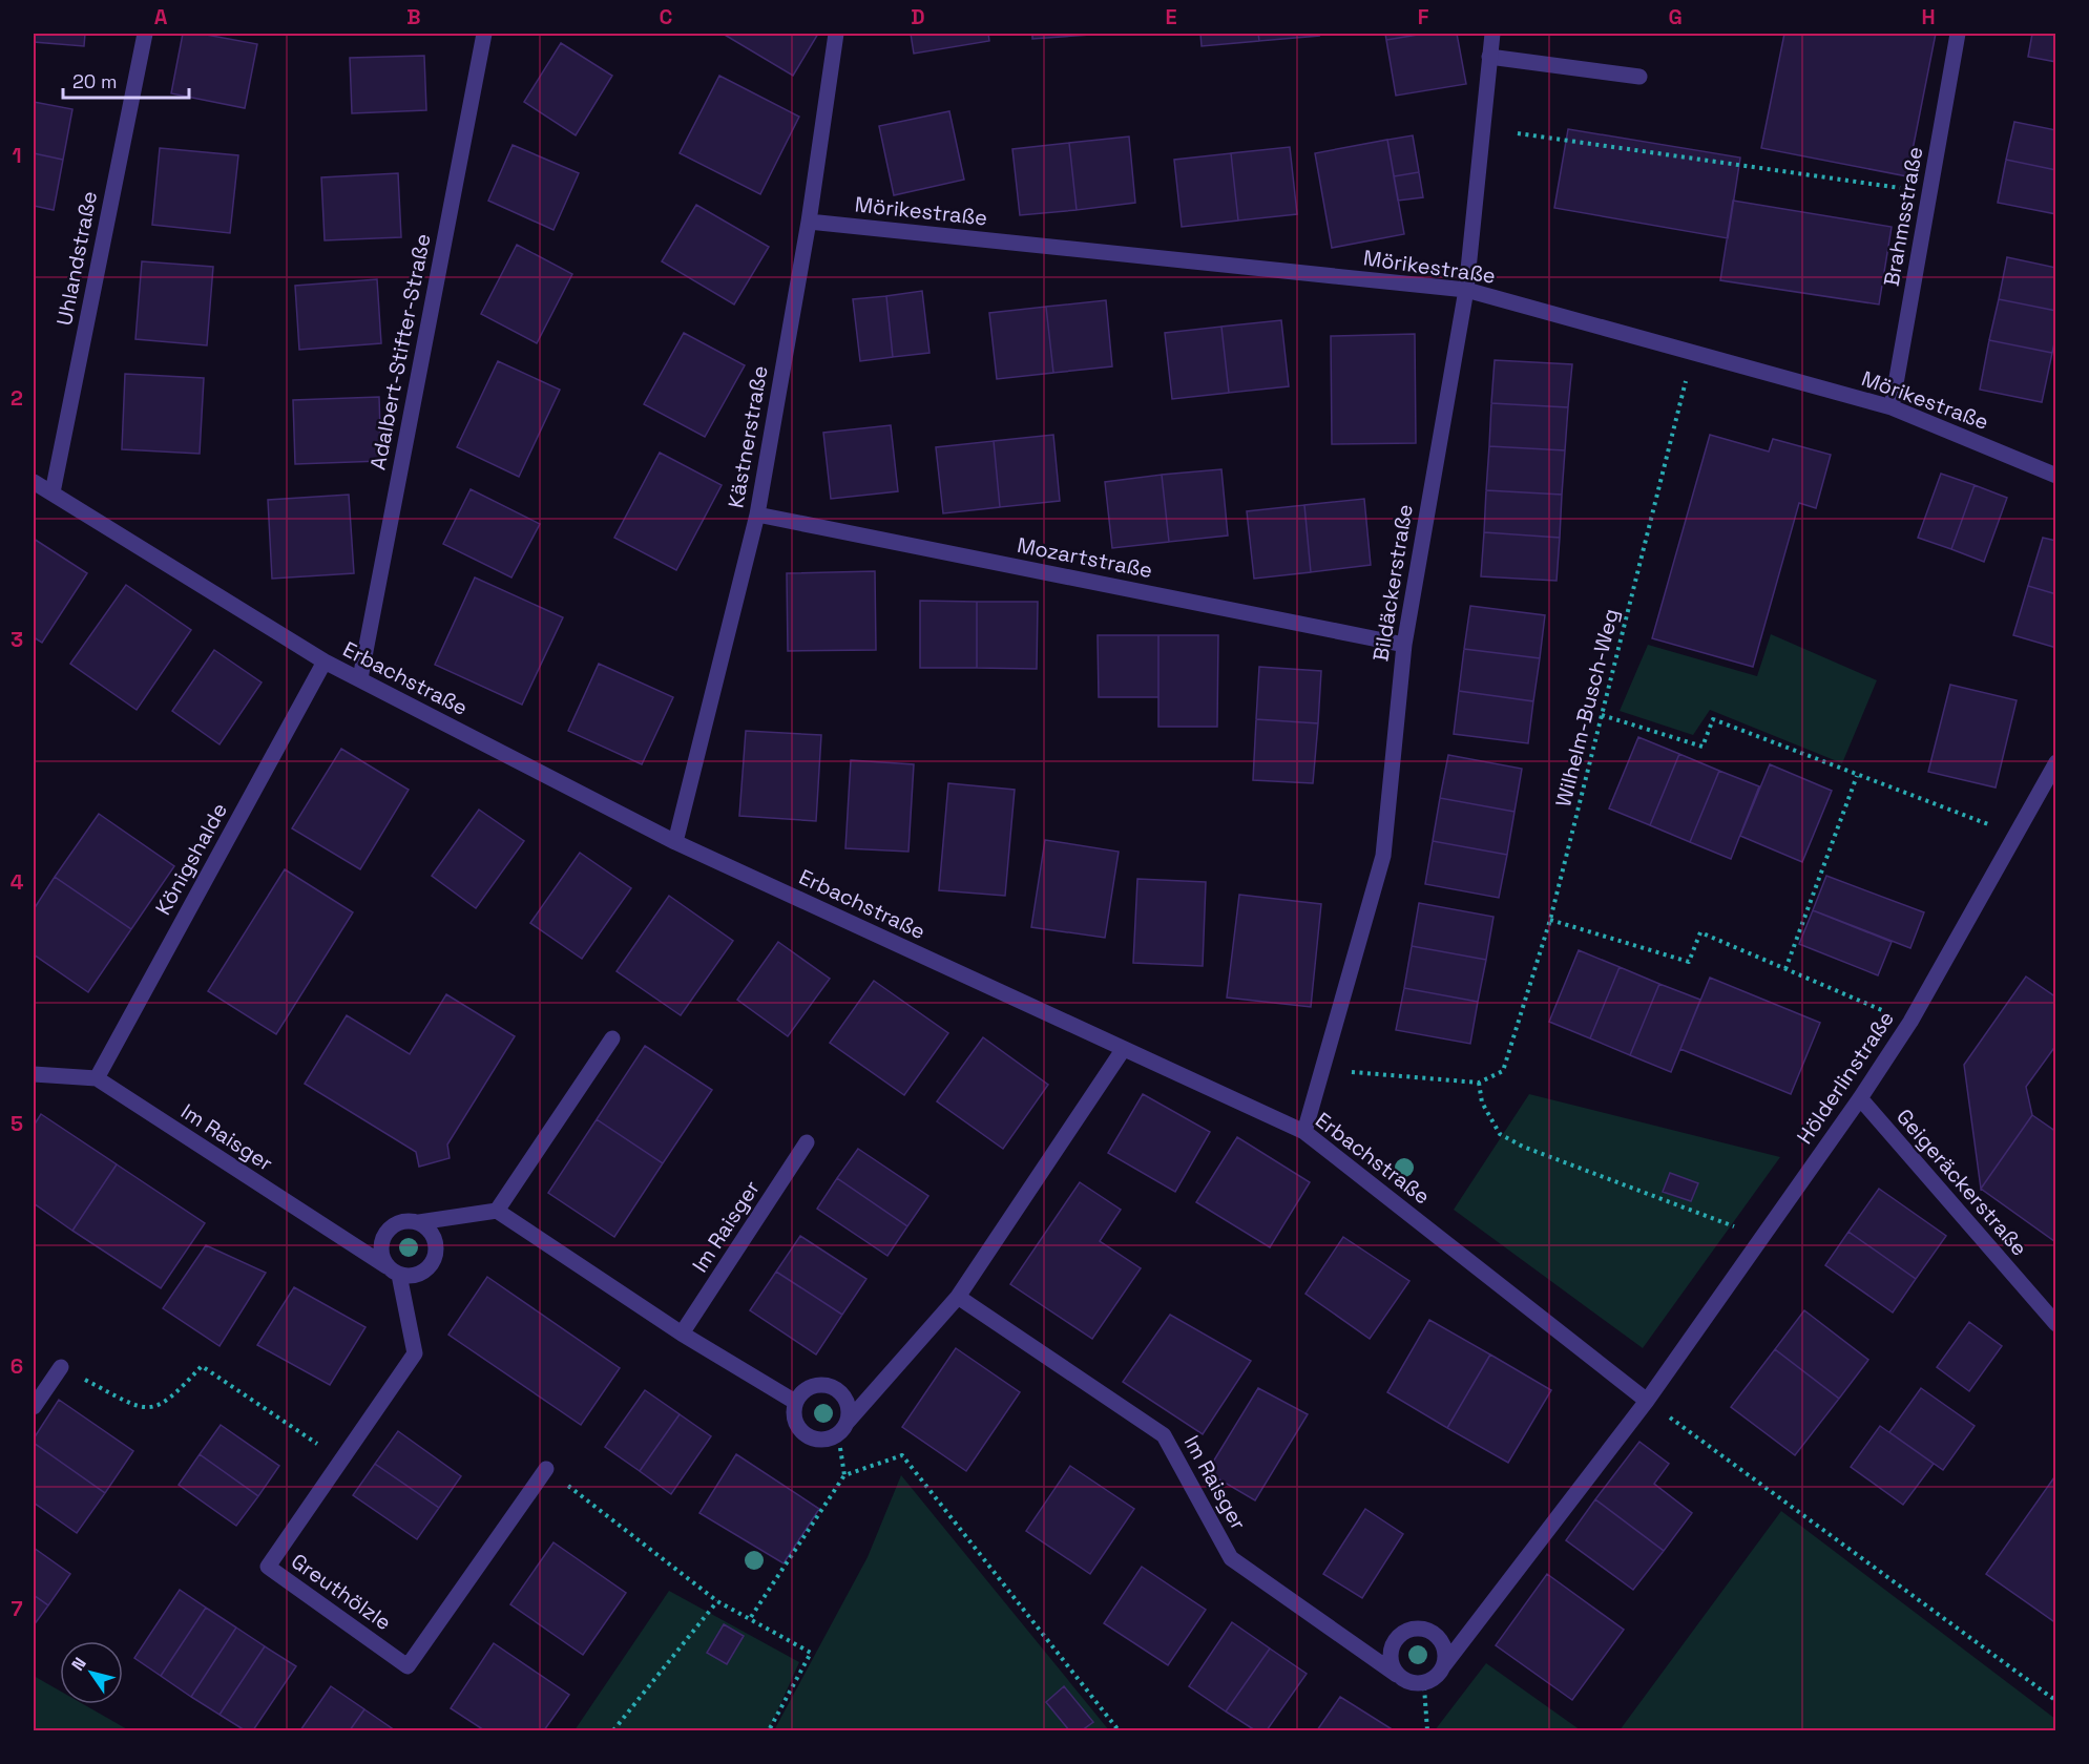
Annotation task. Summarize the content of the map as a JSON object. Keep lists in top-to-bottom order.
{
  "streets": {
    "street": [
      "Mörikestraße",
      "Brahmsstraße",
      "Uhlandstraße",
      "Adalbert-Stifter-Straße",
      "Kästnerstraße",
      "Mozartstraße",
      "Bildäckerstraße",
      "Erbachstraße",
      "Königshalde",
      "Hölderlinstraße",
      "Im Raisger",
      "Geigeräckerstraße",
      "Greuthölzle"
    ],
    "path": ["Wilhelm-Busch-Weg"]
  },
  "crossings": [
    ["Mörikestraße", "Brahmsstraße"],
    ["Mörikestraße", "Kästnerstraße"],
    ["Mörikestraße", "Bildäckerstraße"],
    ["Mörikestraße", "Wilhelm-Busch-Weg"],
    ["Uhlandstraße", "Erbachstraße"],
    ["Adalbert-Stifter-Straße", "Erbachstraße"],
    ["Kästnerstraße", "Mozartstraße"],
    ["Kästnerstraße", "Erbachstraße"],
    ["Mozartstraße", "Bildäckerstraße"],
    ["Bildäckerstraße", "Erbachstraße"],
    ["Erbachstraße", "Königshalde"],
    ["Erbachstraße", "Hölderlinstraße"],
    ["Königshalde", "Im Raisger"],
    ["Hölderlinstraße", "Geigeräckerstraße"],
    ["Im Raisger", "Greuthölzle"]
  ],
  "scale_bar": "20 m",
  "north": "top left",
  "grid": {
    "columns": [
      "A",
      "B",
      "C",
      "D",
      "E",
      "F",
      "G",
      "H"
    ],
    "rows": [
      "1",
      "2",
      "3",
      "4",
      "5",
      "6",
      "7"
    ]
  }
}
